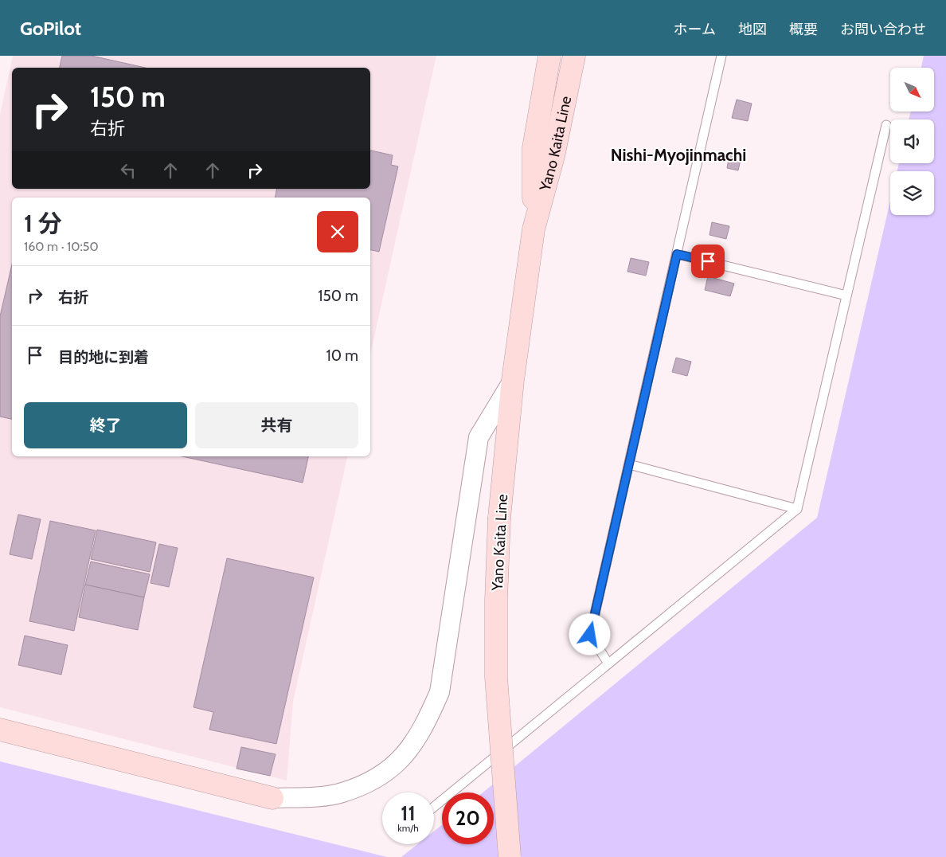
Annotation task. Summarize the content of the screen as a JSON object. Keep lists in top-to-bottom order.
{
  "streets": {
    "main road": ["Yano Kaita Line"]
  },
  "districts": ["Nishi-Myojinmachi"],
  "north": "bottom right",
  "page": {
    "header": "GoPilot",
    "nav": [
      "ホーム",
      "地図",
      "概要",
      "お問い合わせ"
    ],
    "turn": ["150 m", "右折"],
    "heading": ["1 分", "160 m · 10:50"],
    "list": [
      {
        "name": "右折",
        "value": "150 m"
      },
      {
        "name": "目的地に到着",
        "value": "10 m"
      }
    ],
    "buttons": ["終了", "共有"],
    "speed": "11 km/h",
    "limit": "20"
  }
}
